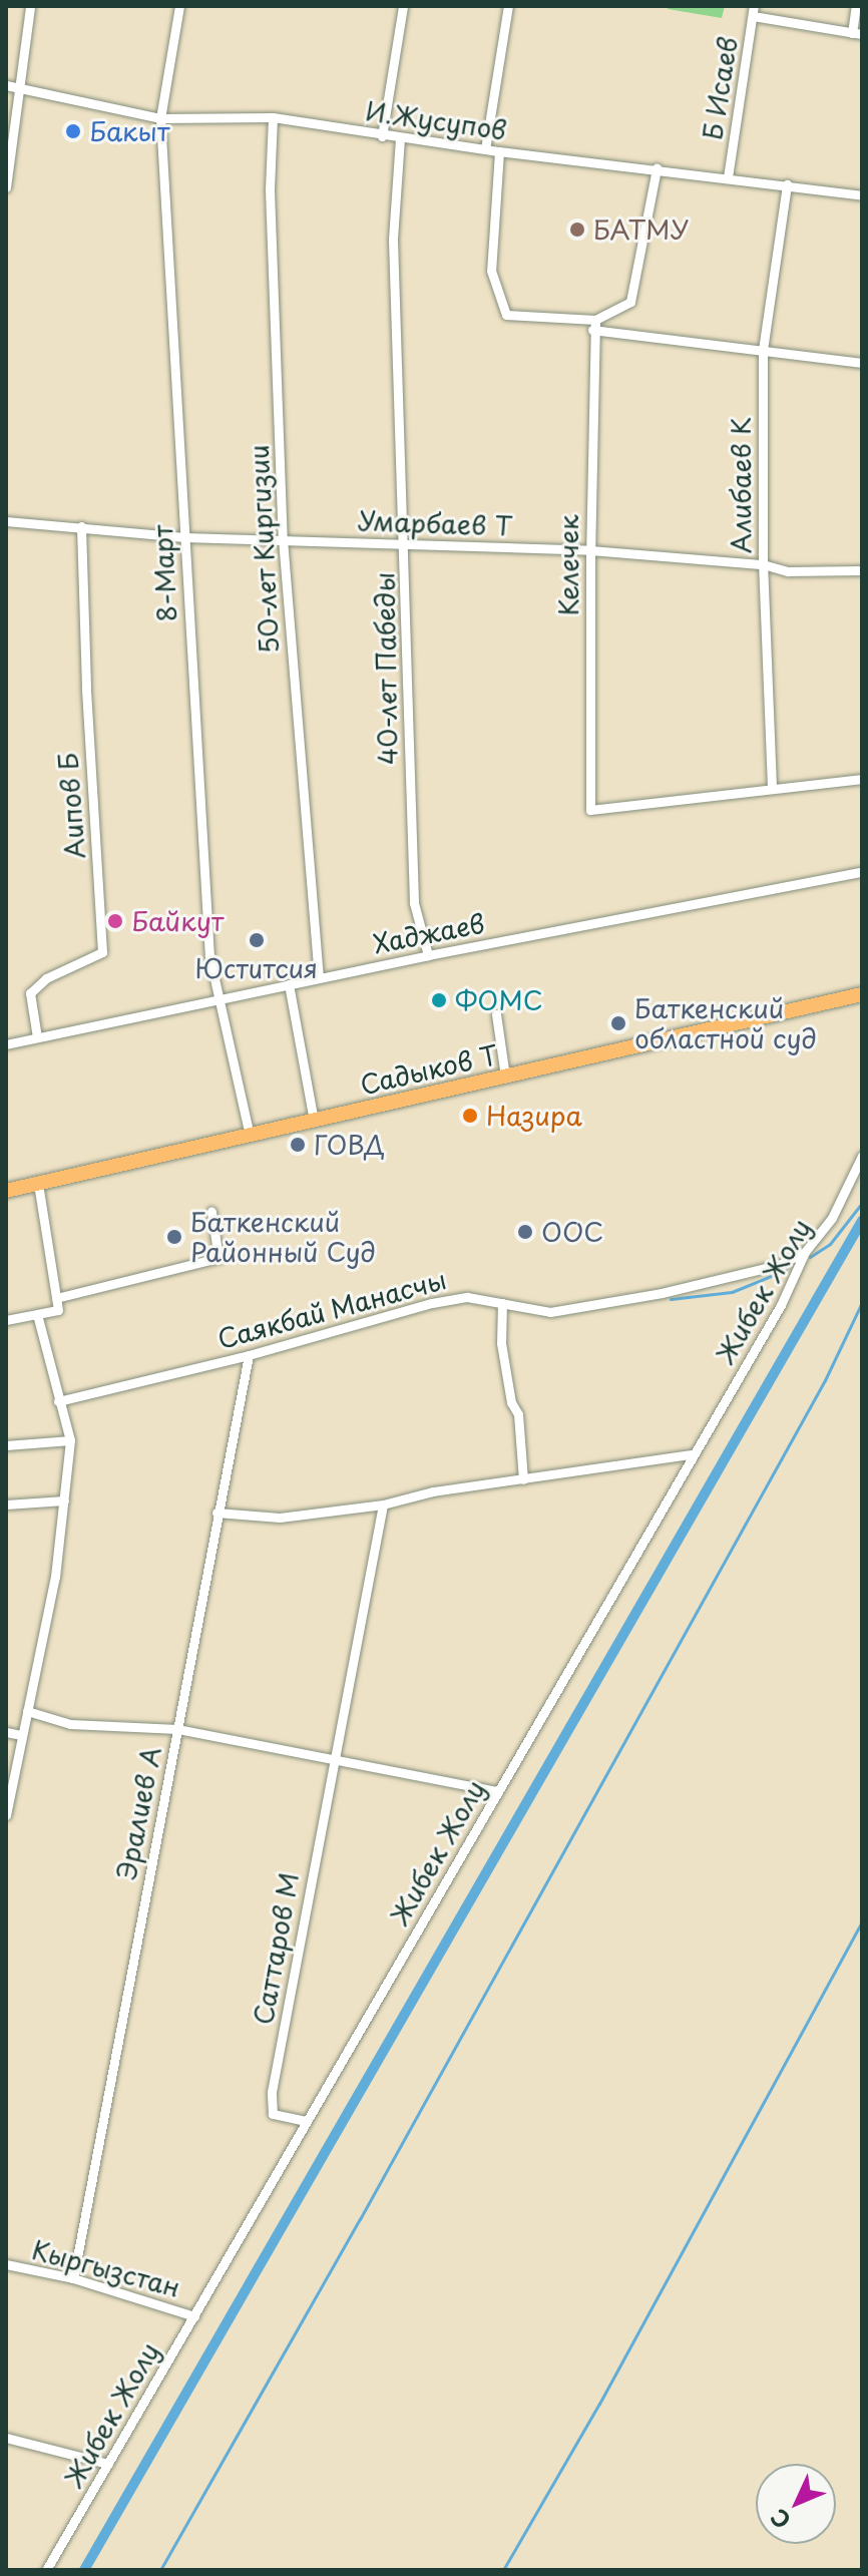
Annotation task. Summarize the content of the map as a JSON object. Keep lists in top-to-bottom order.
{
  "streets": {
    "highway": ["Садыков Т"],
    "street": [
      "Б Исаев",
      "И.Жусупов",
      "Алибаев К",
      "Умарбаев Т",
      "50-лет Киргизии",
      "Келечек",
      "8-Март",
      "40-лет Пабеды",
      "Аипов Б",
      "Хаджаев",
      "Жибек Жолу",
      "Саякбай Манасчы",
      "Эралиев А",
      "Саттаров М",
      "Кыргызстан"
    ]
  },
  "crossings": [
    ["Б Исаев", "И.Жусупов"],
    ["И.Жусупов", "Алибаев К"],
    ["И.Жусупов", "50-лет Киргизии"],
    ["И.Жусупов", "8-Март"],
    ["И.Жусупов", "40-лет Пабеды"],
    ["Алибаев К", "Умарбаев Т"],
    ["Алибаев К", "Келечек"],
    ["Умарбаев Т", "50-лет Киргизии"],
    ["Умарбаев Т", "Келечек"],
    ["Умарбаев Т", "8-Март"],
    ["Умарбаев Т", "40-лет Пабеды"],
    ["Умарбаев Т", "Аипов Б"],
    ["50-лет Киргизии", "Хаджаев"],
    ["8-Март", "Хаджаев"],
    ["8-Март", "Садыков Т"],
    ["40-лет Пабеды", "Хаджаев"],
    ["Аипов Б", "Хаджаев"],
    ["Жибек Жолу", "Саякбай Манасчы"],
    ["Жибек Жолу", "Саттаров М"],
    ["Жибек Жолу", "Кыргызстан"],
    ["Саякбай Манасчы", "Эралиев А"],
    ["Эралиев А", "Кыргызстан"]
  ],
  "places": [
    "Бакыт",
    "БАТМУ",
    "Байкут",
    "Юститсия",
    "ФОМС",
    "Баткенский областной суд",
    "Назира",
    "ГОВД",
    "ООС",
    "Баткенский Районный Суд"
  ],
  "north": "bottom left"
}
